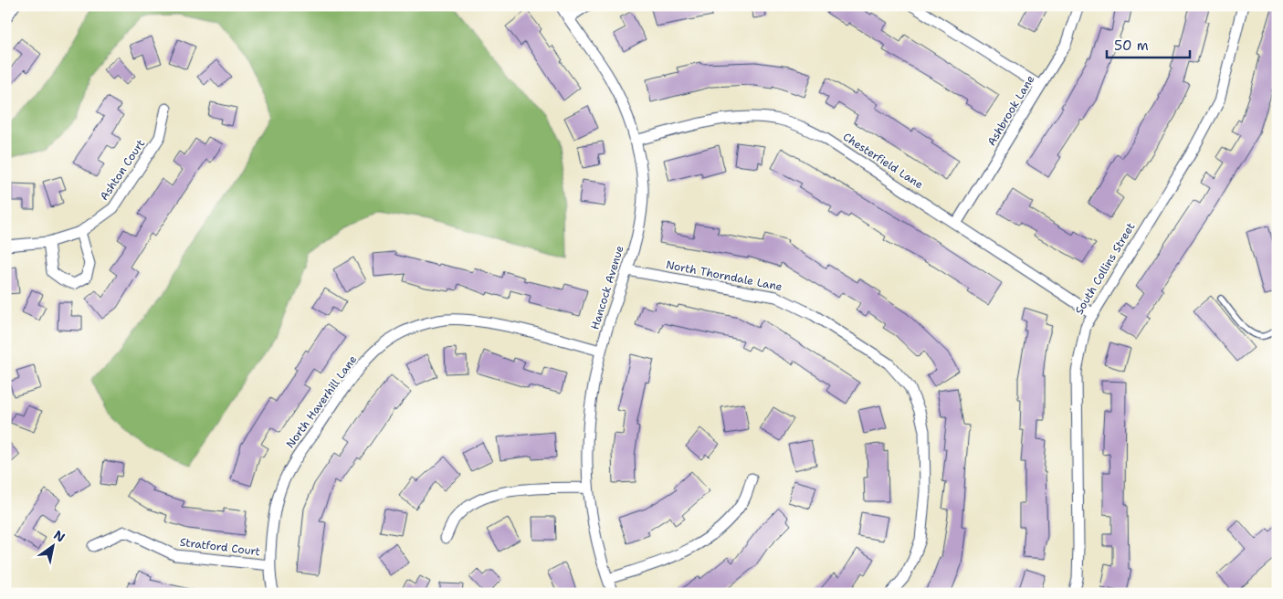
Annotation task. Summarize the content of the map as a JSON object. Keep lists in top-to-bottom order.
{
  "streets": {
    "street": [
      "Ashbrook Lane",
      "Chesterfield Lane",
      "Ashton Court",
      "South Collins Street",
      "North Thorndale Lane",
      "Hancock Avenue",
      "North Haverhill Lane",
      "Stratford Court"
    ]
  },
  "crossings": [
    ["Ashbrook Lane", "Chesterfield Lane"],
    ["Chesterfield Lane", "South Collins Street"],
    ["Chesterfield Lane", "Hancock Avenue"],
    ["North Thorndale Lane", "Hancock Avenue"],
    ["Hancock Avenue", "North Haverhill Lane"],
    ["North Haverhill Lane", "Stratford Court"]
  ],
  "scale_bar": "50 m",
  "north": "top right"
}
